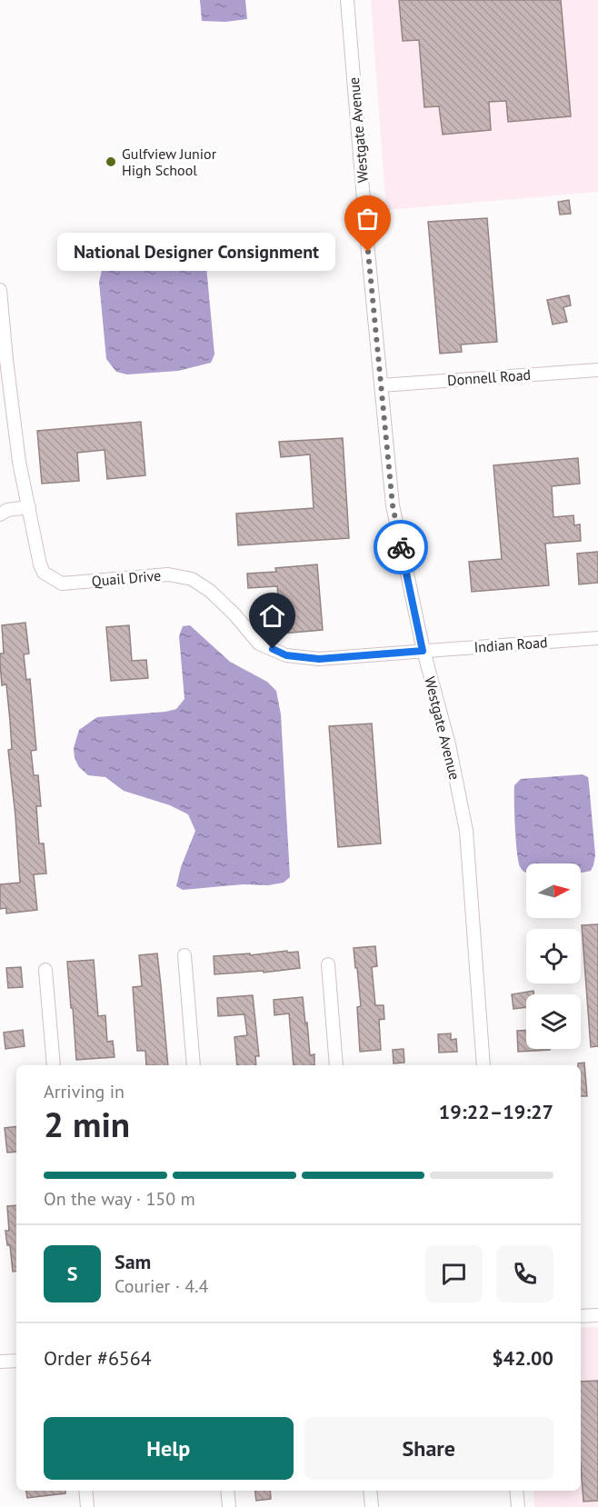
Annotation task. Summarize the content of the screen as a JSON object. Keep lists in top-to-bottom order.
{
  "streets": {
    "street": [
      "Westgate Avenue",
      "Donnell Road",
      "Quail Drive",
      "Indian Road"
    ]
  },
  "crossings": [
    ["Westgate Avenue", "Donnell Road"],
    ["Westgate Avenue", "Quail Drive"],
    ["Westgate Avenue", "Indian Road"],
    ["Quail Drive", "Indian Road"]
  ],
  "places": ["Gulfview Junior High School", "National Designer Consignment"],
  "north": "right",
  "page": {
    "bubble": "National Designer Consignment",
    "heading": ["2 min", "Arriving in", "19:22–19:27"],
    "panel": [
      "Sam",
      "Courier · 4.4",
      "Order #6564",
      "$42.00"
    ],
    "bar": "On the way · 150 m",
    "round": "S",
    "buttons": ["Help", "Share"]
  }
}
